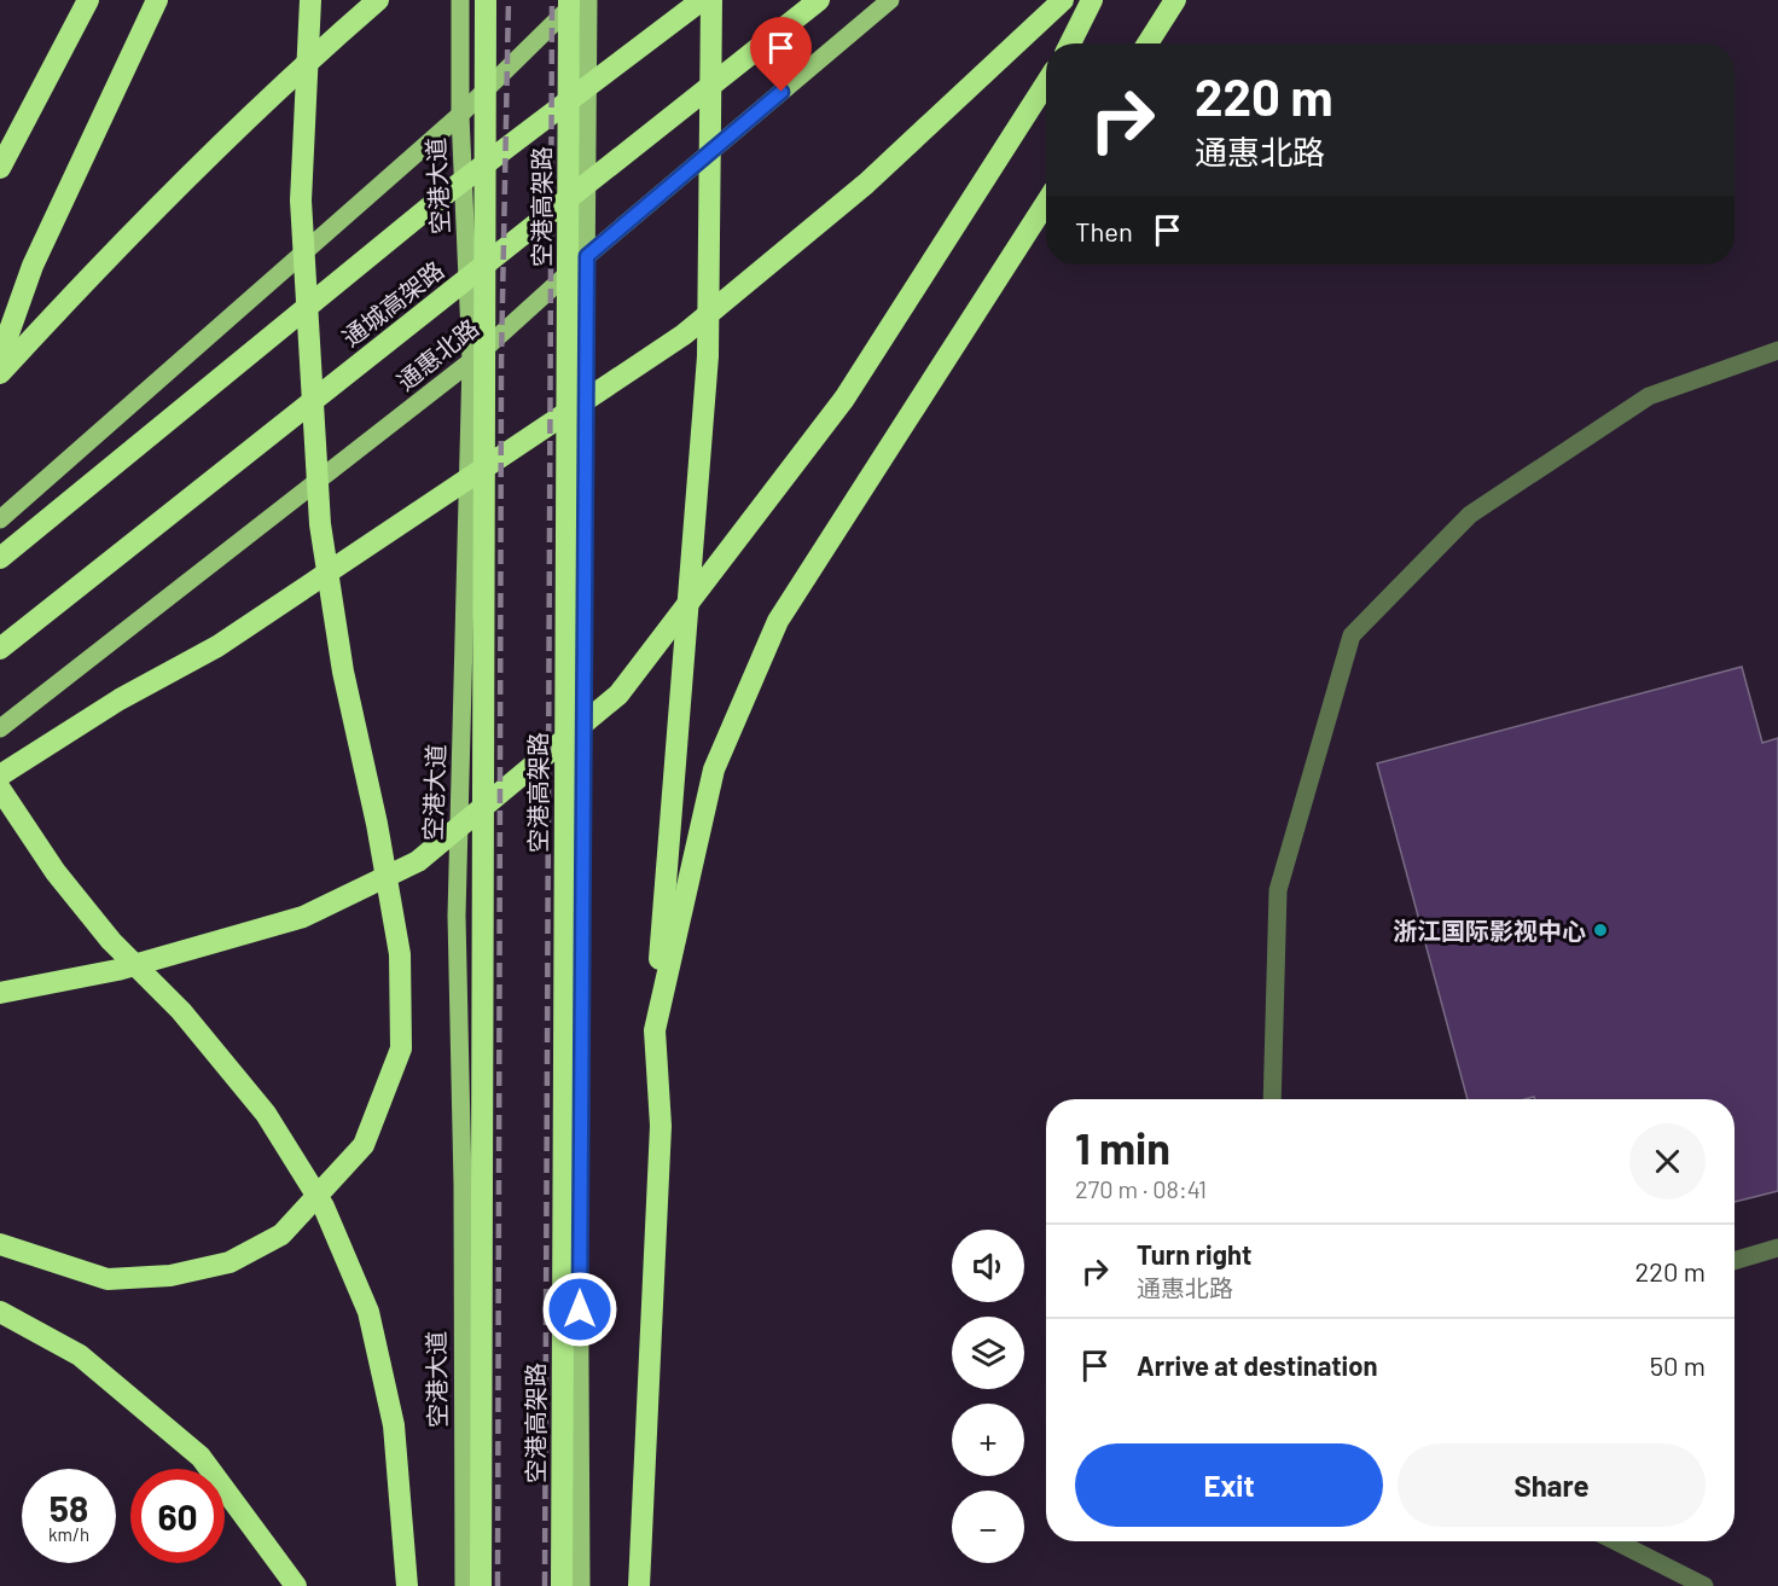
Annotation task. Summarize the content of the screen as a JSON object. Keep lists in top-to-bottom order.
{
  "streets": {
    "highway": ["空港高架路", "通城高架路"],
    "main road": ["空港大道", "通惠北路"]
  },
  "crossings": [
    ["空港大道", "通惠北路"]
  ],
  "places": ["浙江国际影视中心"],
  "page": {
    "turn": ["220 m", "通惠北路"],
    "then": "Then",
    "heading": ["1 min", "270 m · 08:41"],
    "list": [
      {
        "name": "Turn right",
        "note": "通惠北路",
        "value": "220 m"
      },
      {
        "name": "Arrive at destination",
        "value": "50 m"
      }
    ],
    "map_buttons": ["+", "−"],
    "buttons": ["Exit", "Share"],
    "speed": "58 km/h",
    "limit": "60"
  }
}
